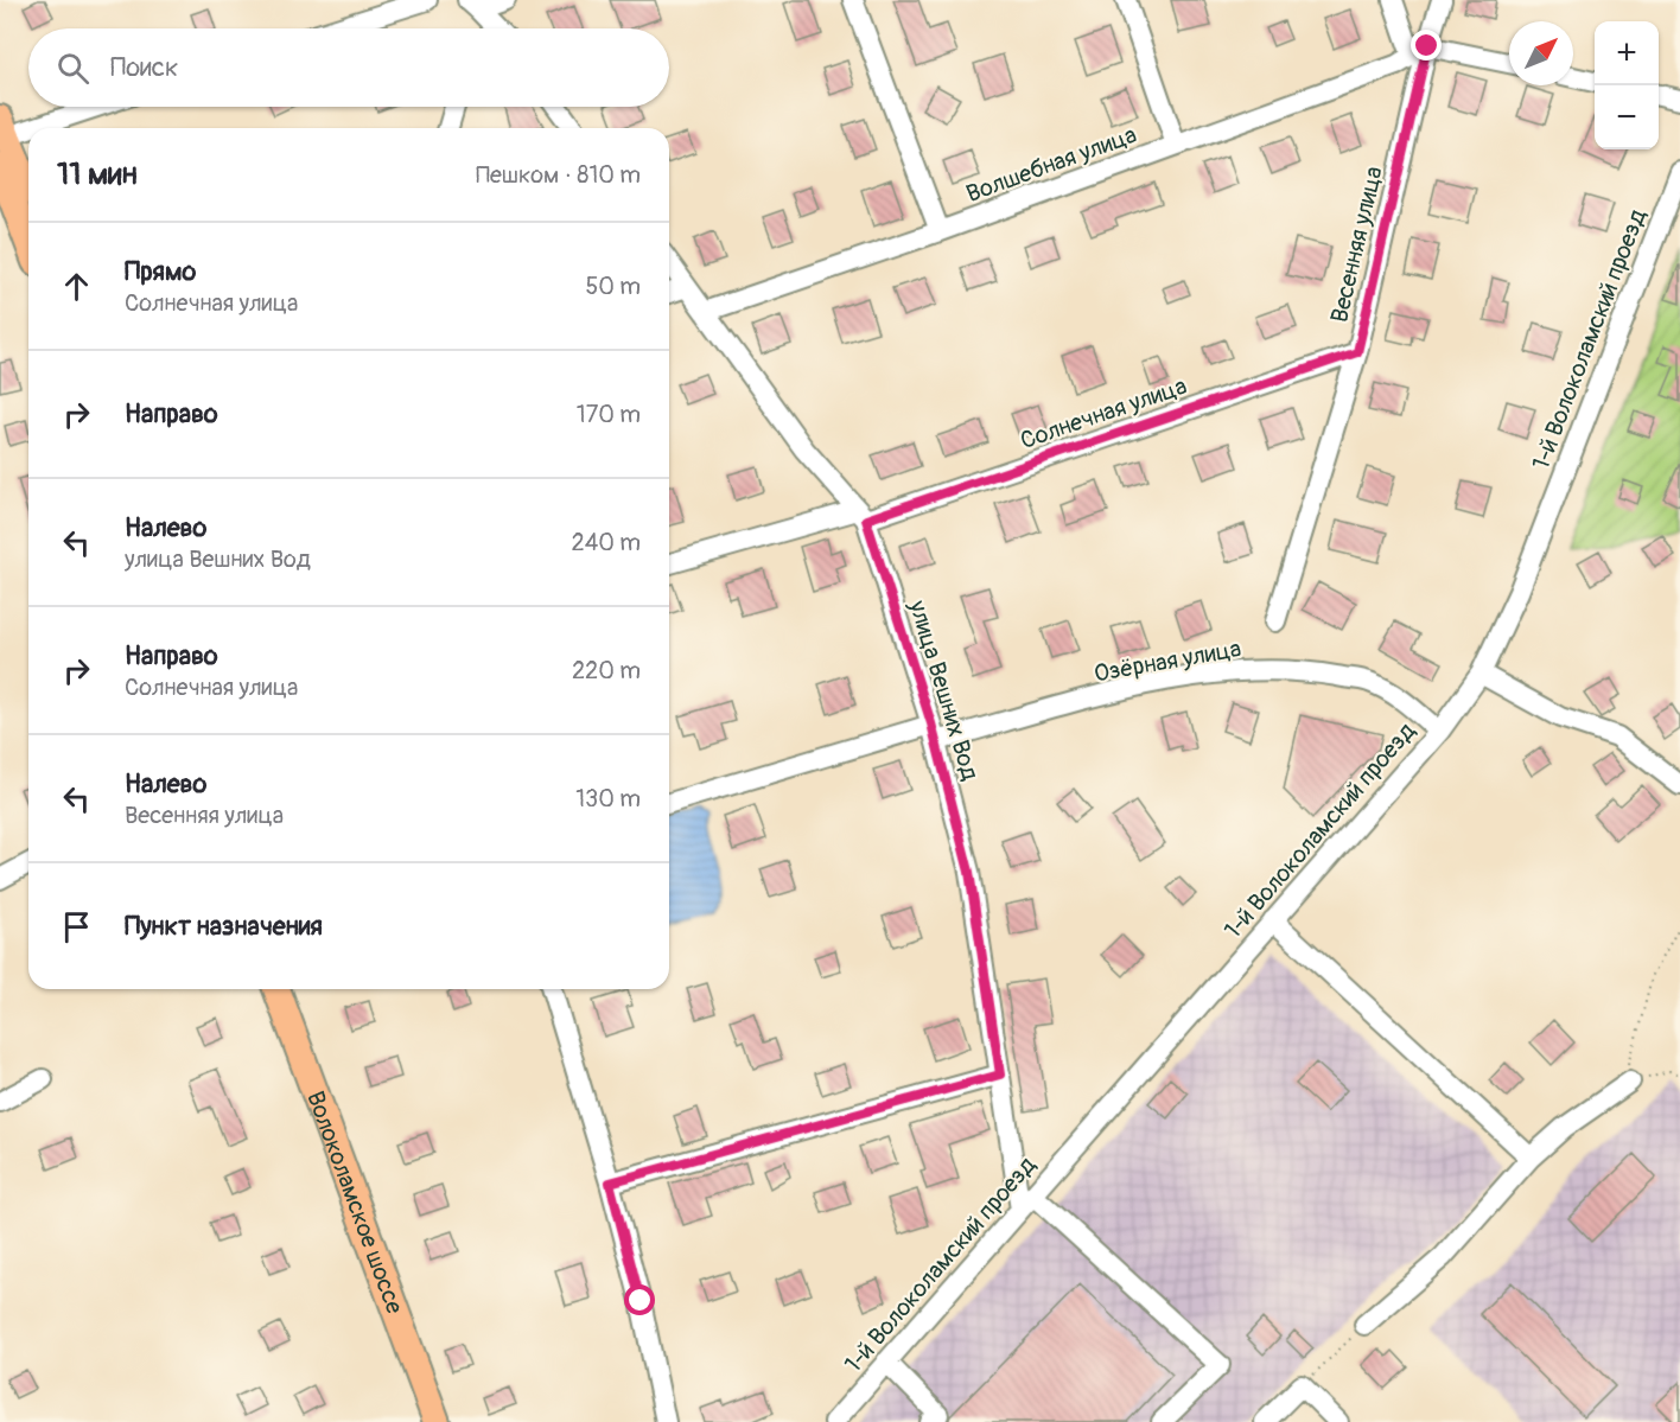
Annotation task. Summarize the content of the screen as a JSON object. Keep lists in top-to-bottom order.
{
  "streets": {
    "main road": ["Волоколамское шоссе"],
    "street": [
      "Волшебная улица",
      "Весенняя улица",
      "1-й Волоколамский проезд",
      "Солнечная улица",
      "Озёрная улица",
      "улица Вешних Вод"
    ]
  },
  "crossings": [
    ["Волшебная улица", "Весенняя улица"],
    ["Волшебная улица", "улица Вешних Вод"],
    ["Весенняя улица", "Солнечная улица"],
    ["1-й Волоколамский проезд", "Озёрная улица"],
    ["1-й Волоколамский проезд", "улица Вешних Вод"],
    ["Солнечная улица", "улица Вешних Вод"],
    ["Озёрная улица", "улица Вешних Вод"]
  ],
  "north": "top right",
  "page": {
    "map_buttons": ["+", "−"],
    "search": "Поиск",
    "heading": ["11 мин", "Пешком · 810 m"],
    "list": [
      ["Прямо", "Солнечная улица", "50 m"],
      ["Направо", "170 m"],
      ["Налево", "улица Вешних Вод", "240 m"],
      ["Направо", "Солнечная улица", "220 m"],
      ["Налево", "Весенняя улица", "130 m"],
      "Пункт назначения"
    ]
  }
}
